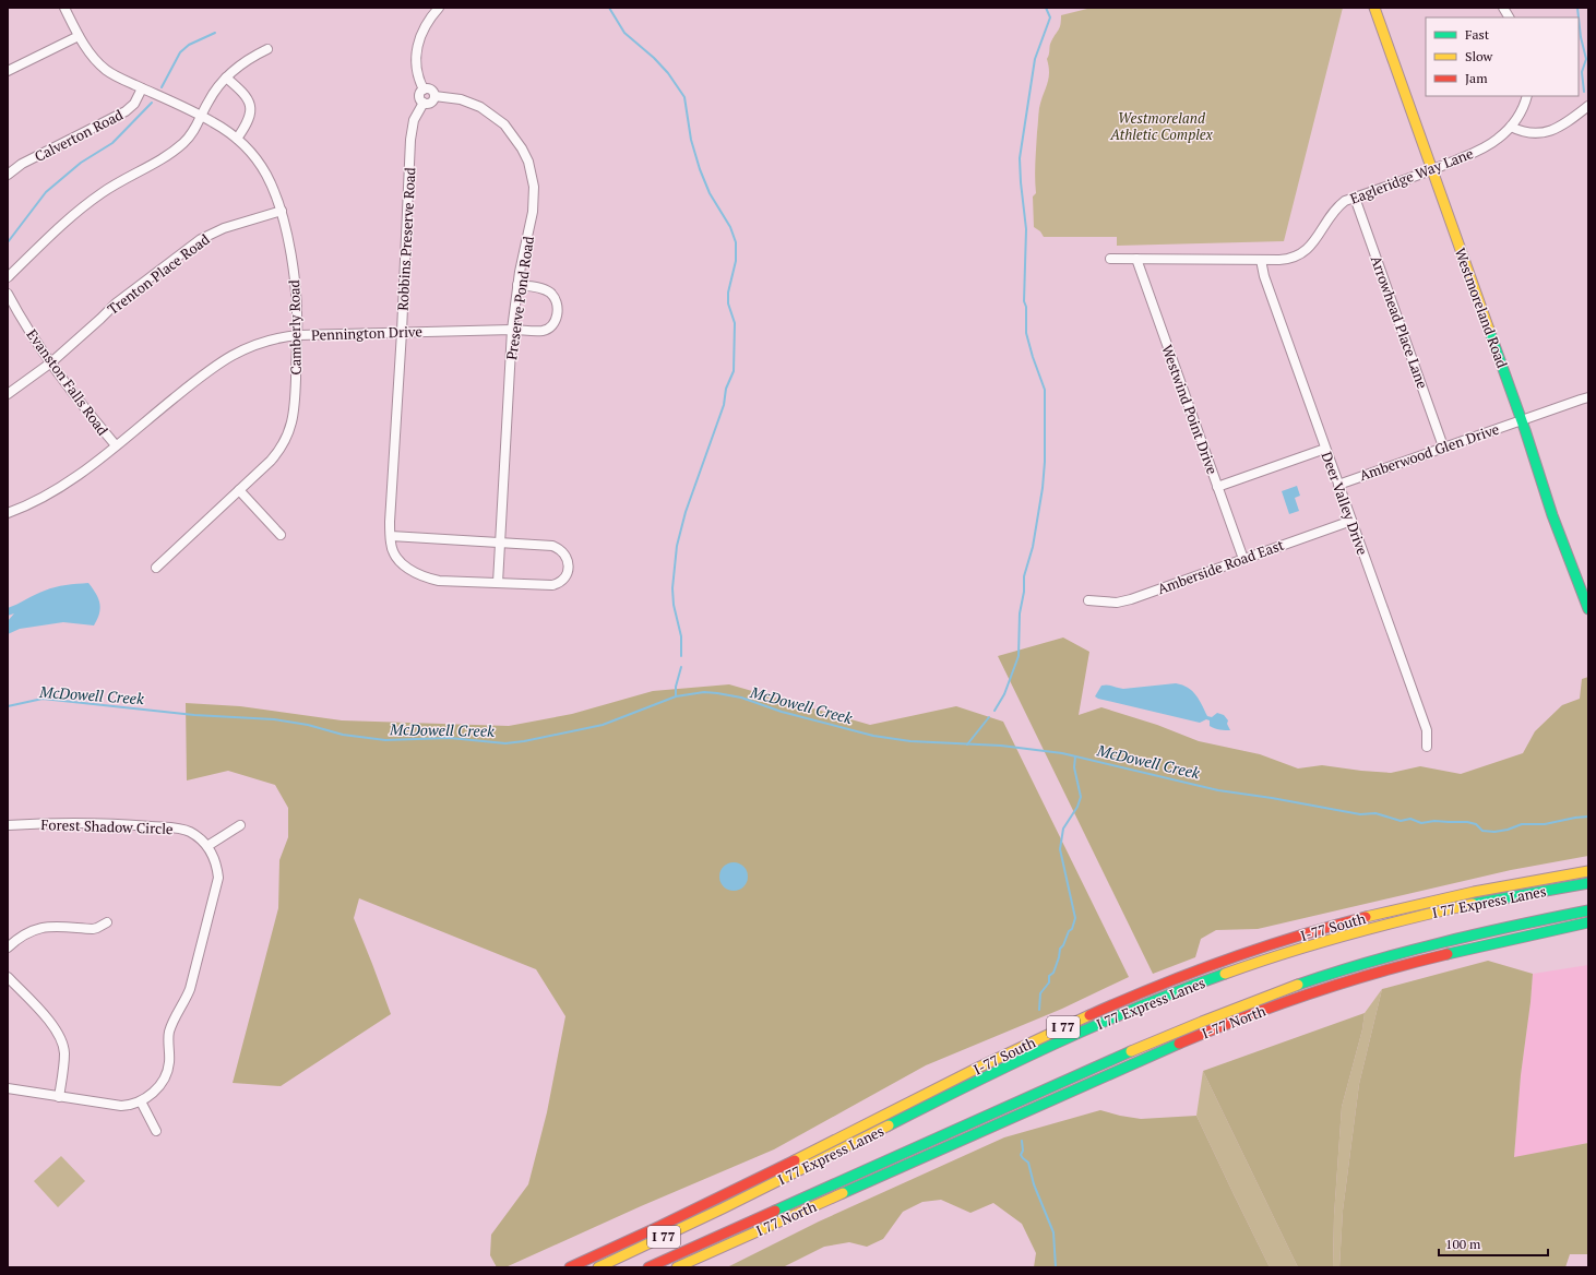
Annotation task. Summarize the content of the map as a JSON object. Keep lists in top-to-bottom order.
{
  "streets": {
    "main road": [
      "Westmoreland Road",
      "I 77 Express Lanes",
      "I-77 South",
      "I-77 North",
      "I 77",
      "I 77 North"
    ],
    "street": [
      "Calverton Road",
      "Eagleridge Way Lane",
      "Robbins Preserve Road",
      "Trenton Place Road",
      "Preserve Pond Road",
      "Arrowhead Place Lane",
      "Camberly Road",
      "Pennington Drive",
      "Evanston Falls Road",
      "Westwind Point Drive",
      "Amberwood Glen Drive",
      "Deer Valley Drive",
      "Amberside Road East",
      "Forest Shadow Circle"
    ]
  },
  "crossings": [
    ["Calverton Road", "Camberly Road"],
    ["Eagleridge Way Lane", "Westmoreland Road"],
    ["Eagleridge Way Lane", "Arrowhead Place Lane"],
    ["Eagleridge Way Lane", "Westwind Point Drive"],
    ["Eagleridge Way Lane", "Deer Valley Drive"],
    ["Robbins Preserve Road", "Preserve Pond Road"],
    ["Robbins Preserve Road", "Pennington Drive"],
    ["Trenton Place Road", "Camberly Road"],
    ["Trenton Place Road", "Evanston Falls Road"],
    ["Preserve Pond Road", "Pennington Drive"],
    ["Westmoreland Road", "Amberwood Glen Drive"],
    ["Arrowhead Place Lane", "Amberwood Glen Drive"],
    ["Camberly Road", "Pennington Drive"],
    ["Pennington Drive", "Evanston Falls Road"],
    ["Westwind Point Drive", "Amberside Road East"],
    ["Amberwood Glen Drive", "Deer Valley Drive"],
    ["Deer Valley Drive", "Amberside Road East"],
    ["I-77 North", "I 77 North"]
  ],
  "water": ["McDowell Creek"],
  "parks": ["Westmoreland Athletic Complex"],
  "legend": ["Fast", "Slow", "Jam"],
  "scale_bar": "100 m"
}
